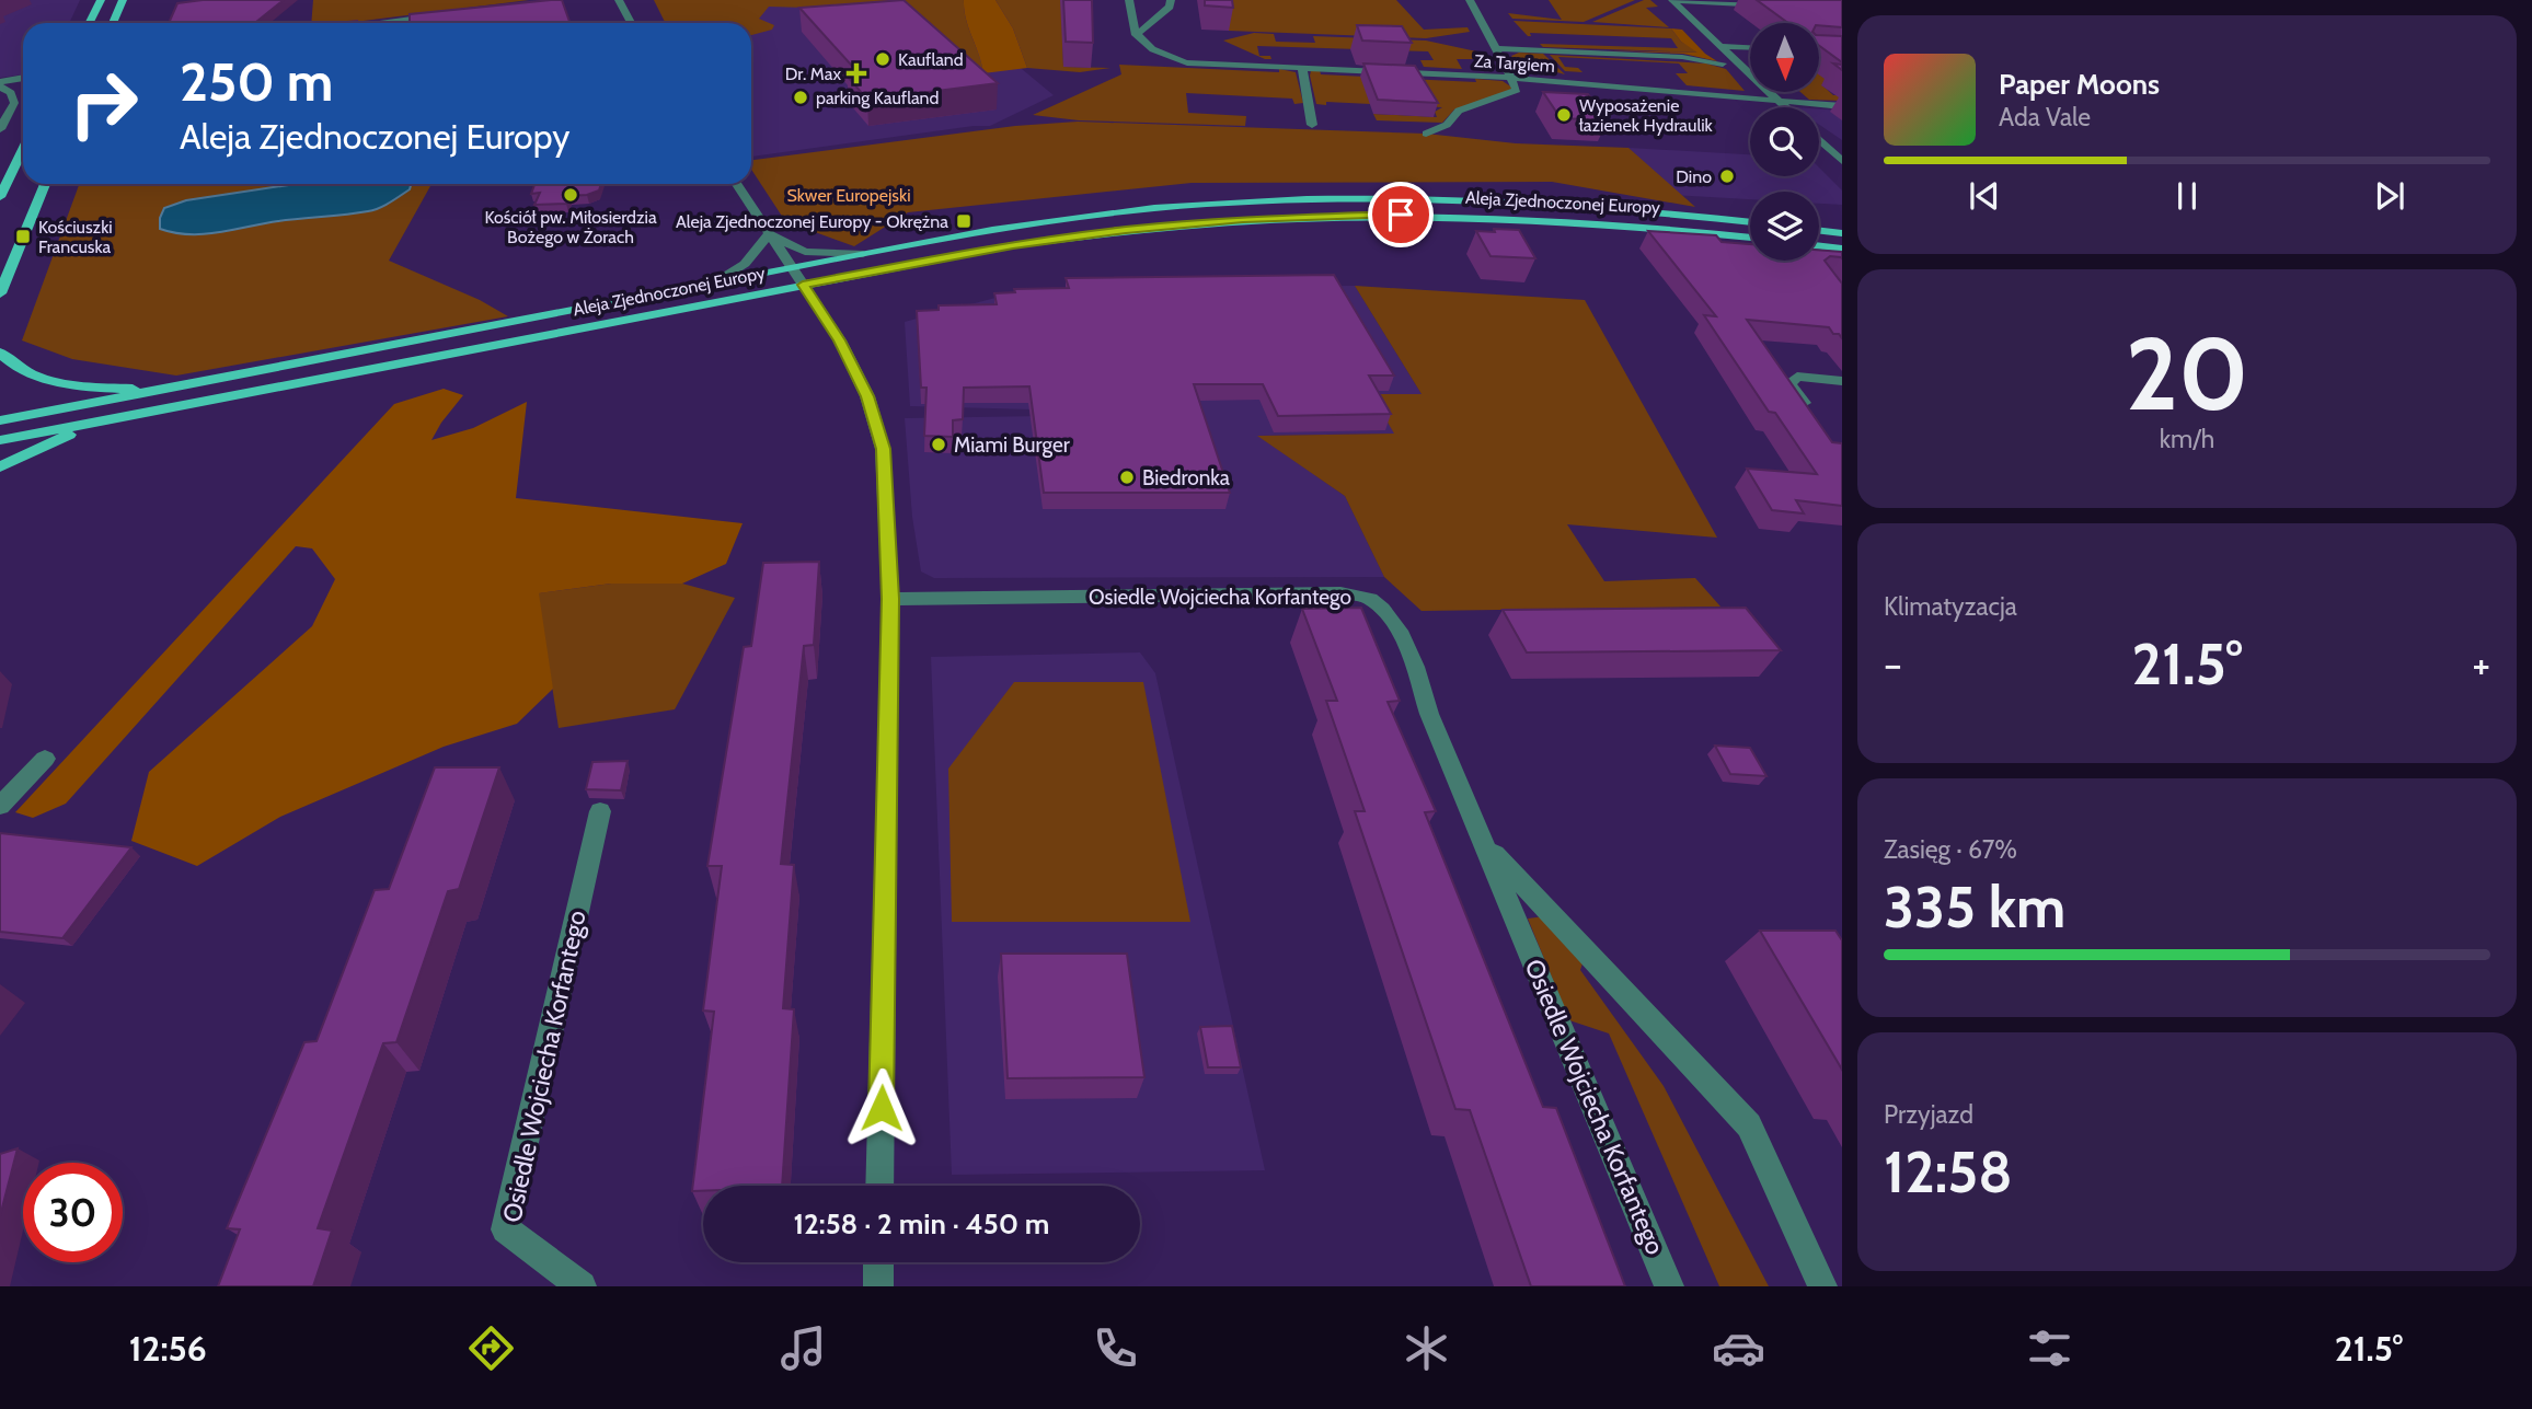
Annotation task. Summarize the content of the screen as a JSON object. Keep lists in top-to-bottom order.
{
  "streets": {
    "main road": ["Aleja Zjednoczonej Europy"],
    "street": ["Za Targiem", "Osiedle Wojciecha Korfantego"]
  },
  "parks": ["Skwer Europejski"],
  "places": {
    "other": [
      "Kaufland",
      "parking Kaufland",
      "Wyposażenie łazienek Hydraulik",
      "Dino",
      "Kościół pw. Miłosierdzia Bożego w Żorach",
      "Miami Burger",
      "Biedronka"
    ],
    "health": ["Dr. Max"],
    "transit": ["Aleja Zjednoczonej Europy - Okrężna", "Kościuszki Francuska"]
  },
  "north": "bottom",
  "page": {
    "turn": ["250 m", "Aleja Zjednoczonej Europy"],
    "song": ["Paper Moons", "Ada Vale"],
    "tile": [
      ["20", "km/h"],
      "Klimatyzacja",
      ["Zasięg · 67%", "335 km"],
      ["Przyjazd", "12:58"]
    ],
    "heat": ["−", "21.5°", "+"],
    "limit": "30",
    "trip": "12:58 · 2 min · 450 m",
    "tabs": ["12:56", "21.5°"]
  }
}
